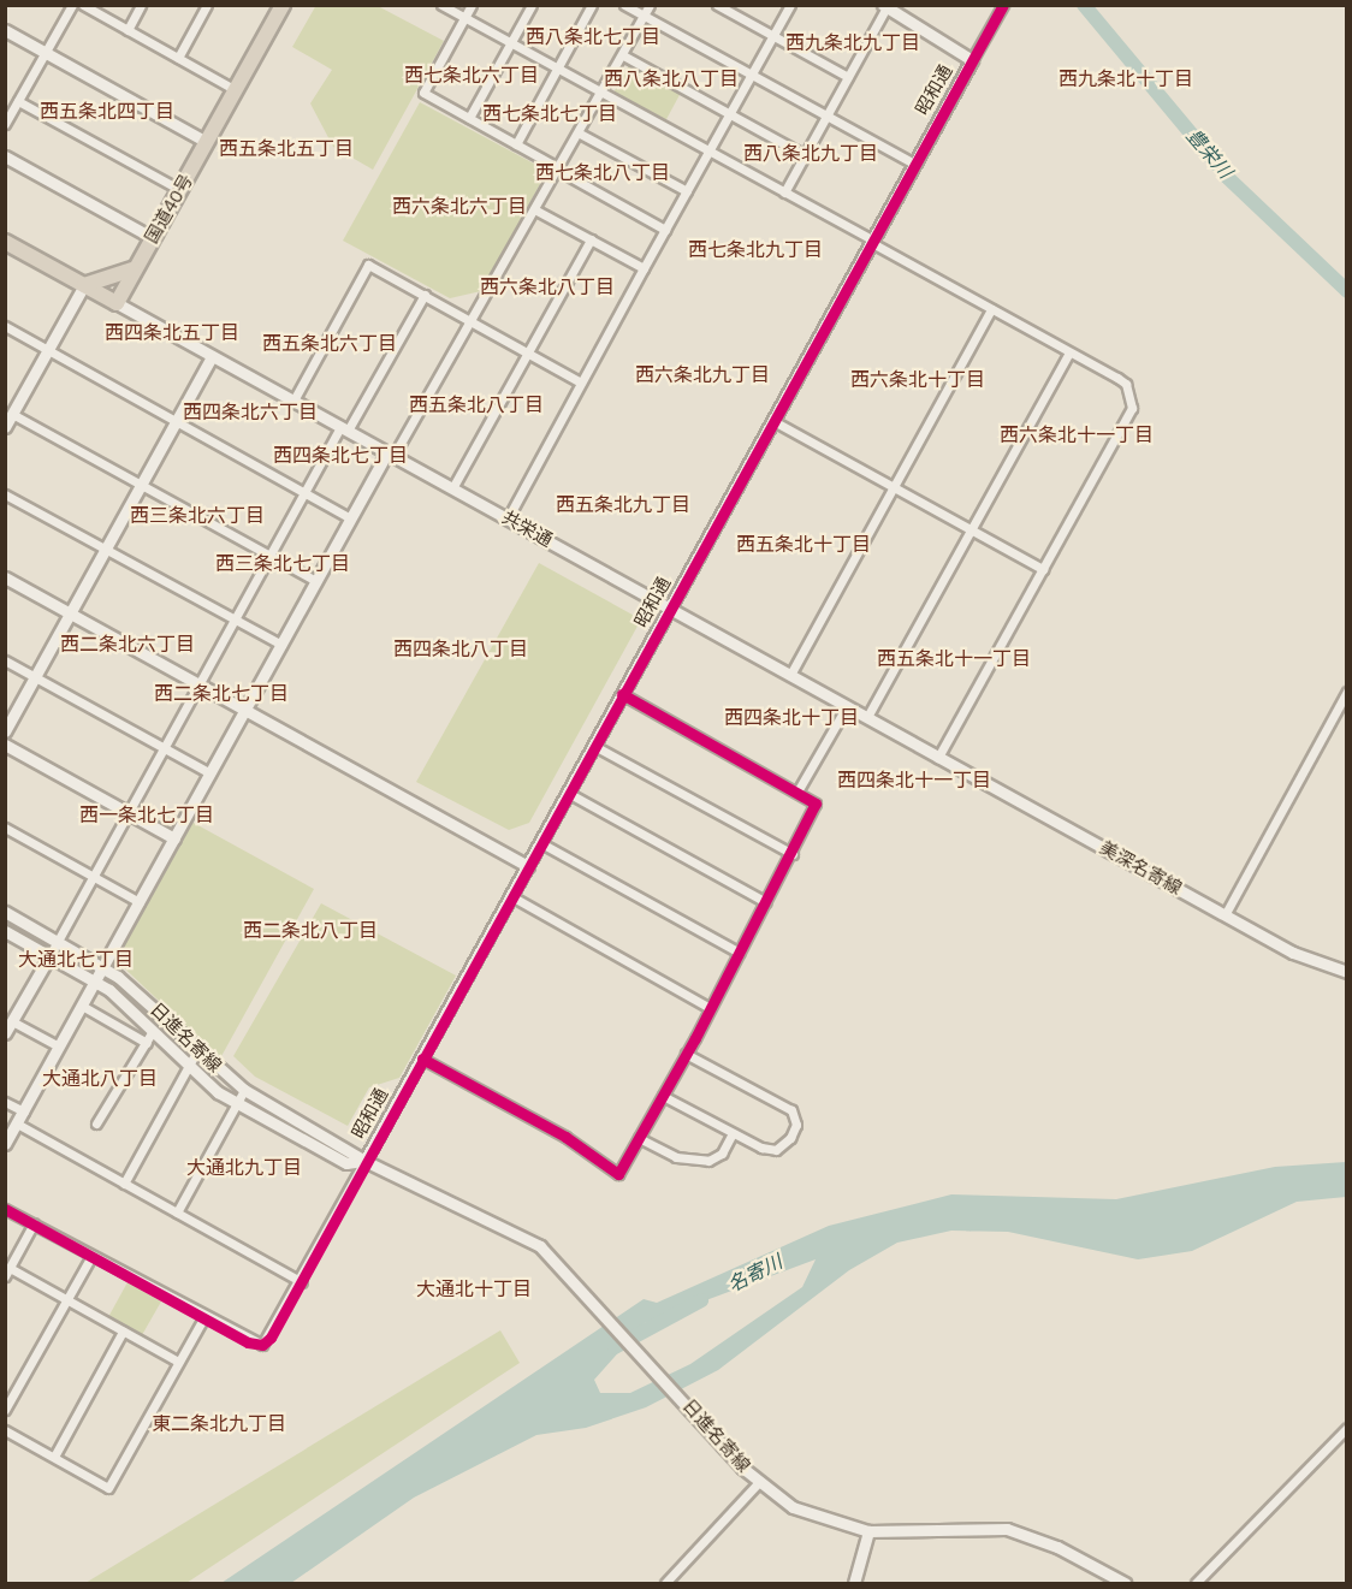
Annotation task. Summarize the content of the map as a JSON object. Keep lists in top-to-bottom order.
{
  "streets": {
    "highway": ["国道40号"],
    "street": [
      "昭和通",
      "共栄通",
      "美深名寄線",
      "日進名寄線"
    ]
  },
  "crossings": [
    ["昭和通", "共栄通"],
    ["昭和通", "日進名寄線"],
    ["国道40号", "共栄通"],
    ["共栄通", "美深名寄線"]
  ],
  "districts": [
    "西八条北七丁目",
    "西九条北九丁目",
    "西七条北六丁目",
    "西八条北八丁目",
    "西九条北十丁目",
    "西五条北四丁目",
    "西七条北七丁目",
    "西五条北五丁目",
    "西八条北九丁目",
    "西七条北八丁目",
    "西六条北六丁目",
    "西七条北九丁目",
    "西六条北八丁目",
    "西四条北五丁目",
    "西五条北六丁目",
    "西六条北九丁目",
    "西六条北十丁目",
    "西五条北八丁目",
    "西四条北六丁目",
    "西六条北十一丁目",
    "西四条北七丁目",
    "西五条北九丁目",
    "西三条北六丁目",
    "西五条北十丁目",
    "西三条北七丁目",
    "西二条北六丁目",
    "西四条北八丁目",
    "西五条北十一丁目",
    "西二条北七丁目",
    "西四条北十丁目",
    "西四条北十一丁目",
    "西一条北七丁目",
    "西二条北八丁目",
    "大通北七丁目",
    "大通北八丁目",
    "大通北九丁目",
    "大通北十丁目",
    "東二条北九丁目"
  ],
  "water": ["豊栄川", "名寄川"]
}
